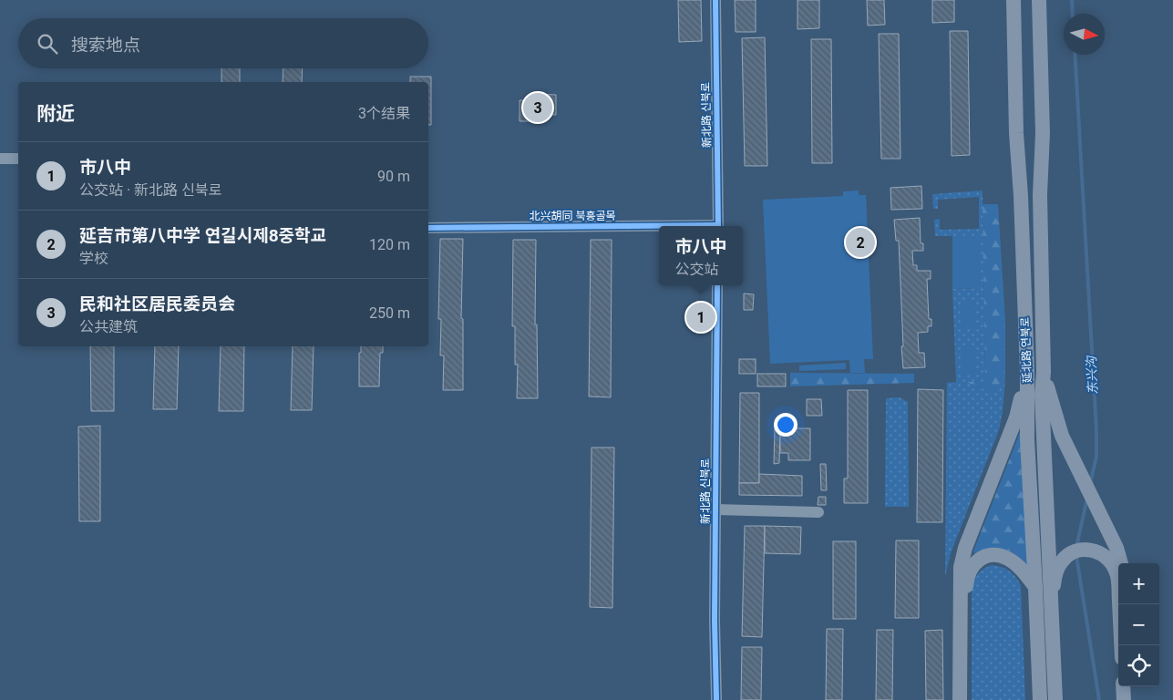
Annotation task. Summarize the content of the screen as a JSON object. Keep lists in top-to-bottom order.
{
  "streets": {
    "main road": ["延北路 연북로"],
    "street": ["新北路 신북로", "北兴胡同 북흥골목"]
  },
  "water": ["东兴沟"],
  "north": "right",
  "page": {
    "search": "搜索地点",
    "heading": ["附近", "3个结果"],
    "pins": ["3", "2", "1"],
    "list": [
      {
        "mark": "1",
        "name": "市八中",
        "note": "公交站 · 新北路 신북로",
        "value": "90 m"
      },
      {
        "mark": "2",
        "name": "延吉市第八中学 연길시제8중학교",
        "note": "学校",
        "value": "120 m"
      },
      {
        "mark": "3",
        "name": "民和社区居民委员会",
        "note": "公共建筑",
        "value": "250 m"
      }
    ],
    "popup": ["市八中", "公交站"],
    "map_buttons": ["+", "−"]
  }
}
